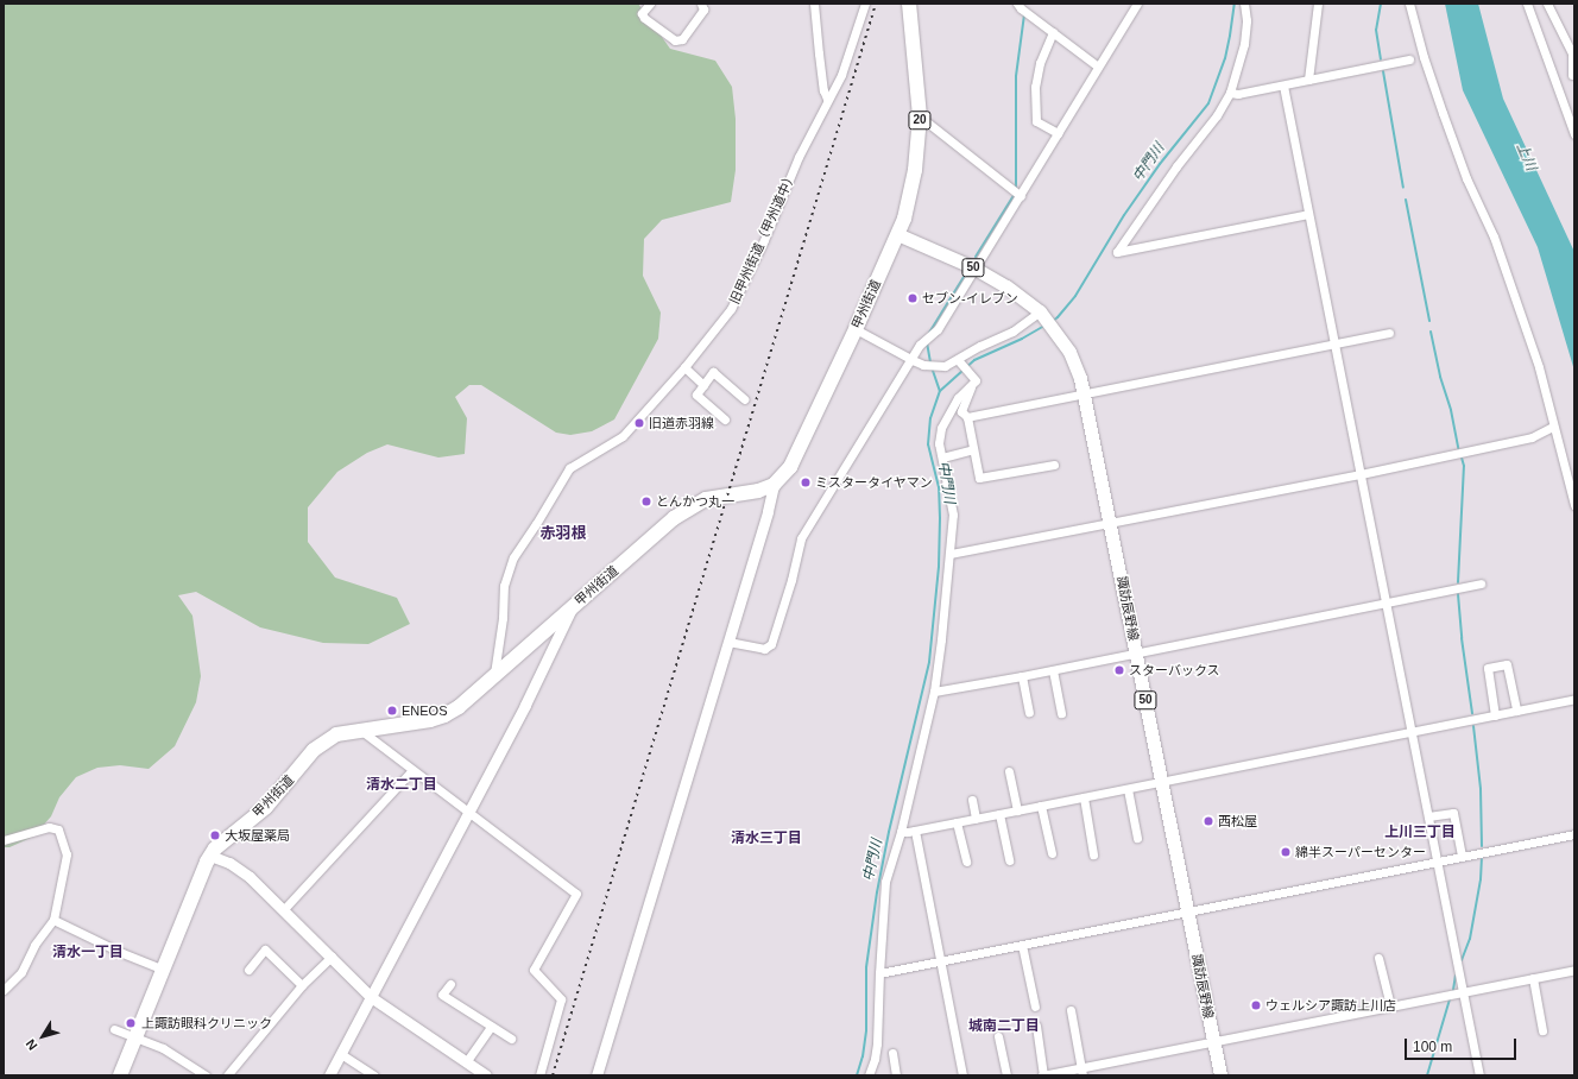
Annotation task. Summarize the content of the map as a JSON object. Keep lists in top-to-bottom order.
{
  "streets": {
    "highway": ["20", "甲州街道"],
    "main road": ["50", "諏訪辰野線"],
    "street": ["旧甲州街道（甲州道中）"]
  },
  "crossings": [
    ["旧甲州街道（甲州道中）", "甲州街道"],
    ["甲州街道", "諏訪辰野線"]
  ],
  "districts": [
    "赤羽根",
    "清水二丁目",
    "上川三丁目",
    "清水三丁目",
    "清水一丁目",
    "城南二丁目"
  ],
  "water": ["上川", "中門川"],
  "places": [
    "セブン-イレブン",
    "旧道赤羽線",
    "ミスタータイヤマン",
    "とんかつ丸一",
    "スターバックス",
    "ENEOS",
    "西松屋",
    "大坂屋薬局",
    "綿半スーパーセンター",
    "ウェルシア諏訪上川店",
    "上諏訪眼科クリニック"
  ],
  "scale_bar": "100 m",
  "north": "bottom left"
}
